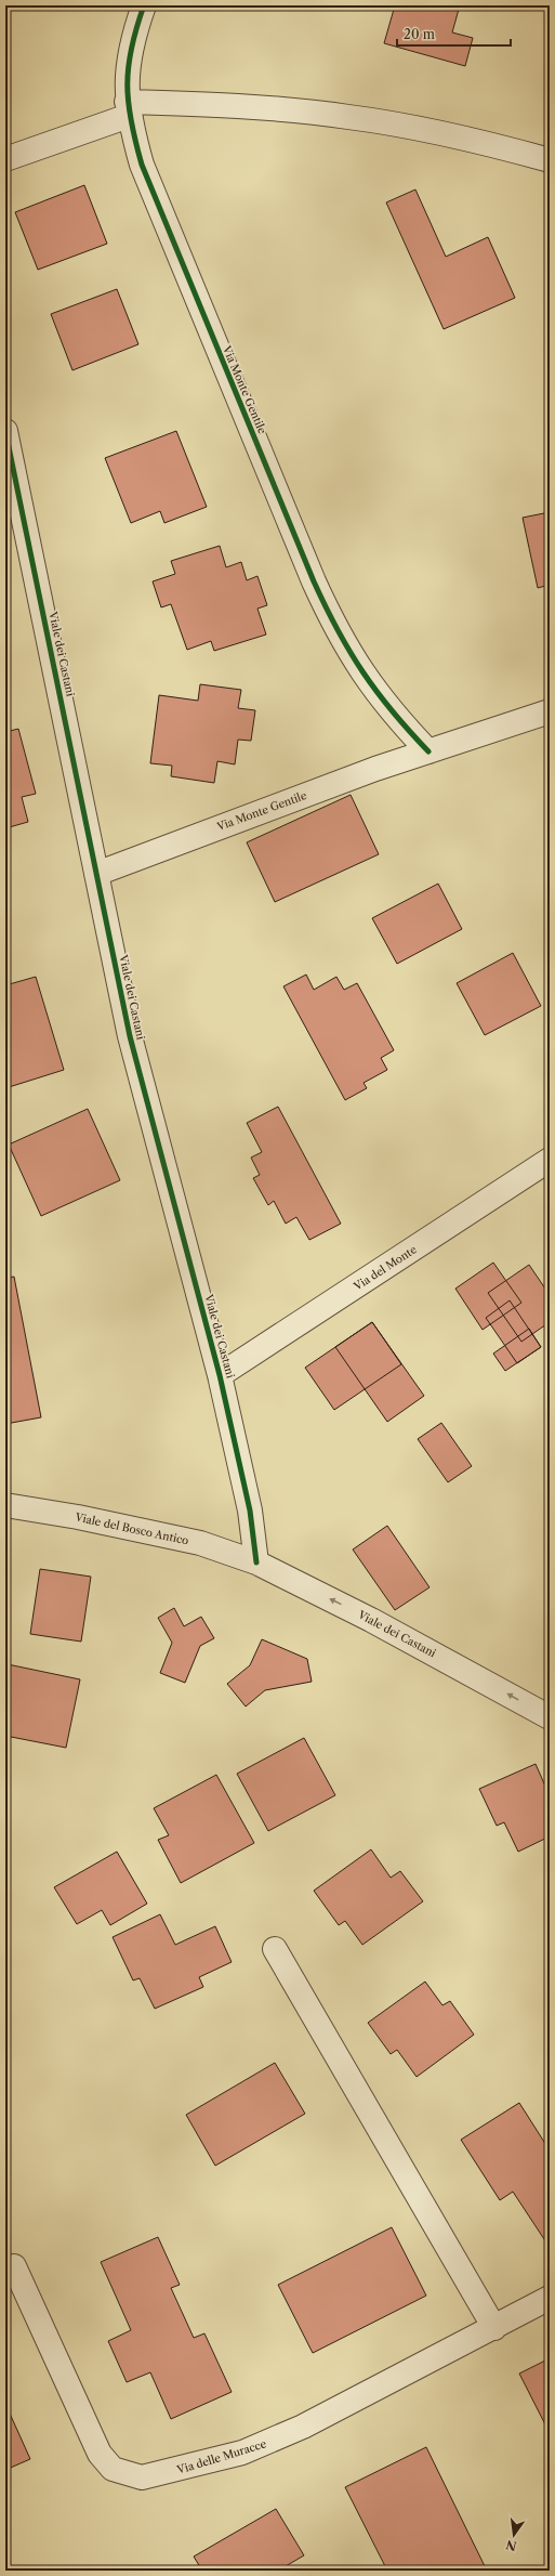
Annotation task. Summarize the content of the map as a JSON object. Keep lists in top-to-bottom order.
{
  "streets": {
    "street": [
      "Via Monte Gentile",
      "Viale dei Castani",
      "Via del Monte",
      "Viale del Bosco Antico",
      "Via delle Muracce"
    ]
  },
  "crossings": [
    ["Via Monte Gentile", "Viale dei Castani"],
    ["Viale dei Castani", "Via del Monte"],
    ["Viale dei Castani", "Viale del Bosco Antico"]
  ],
  "scale_bar": "20 m",
  "north": "bottom"
}
